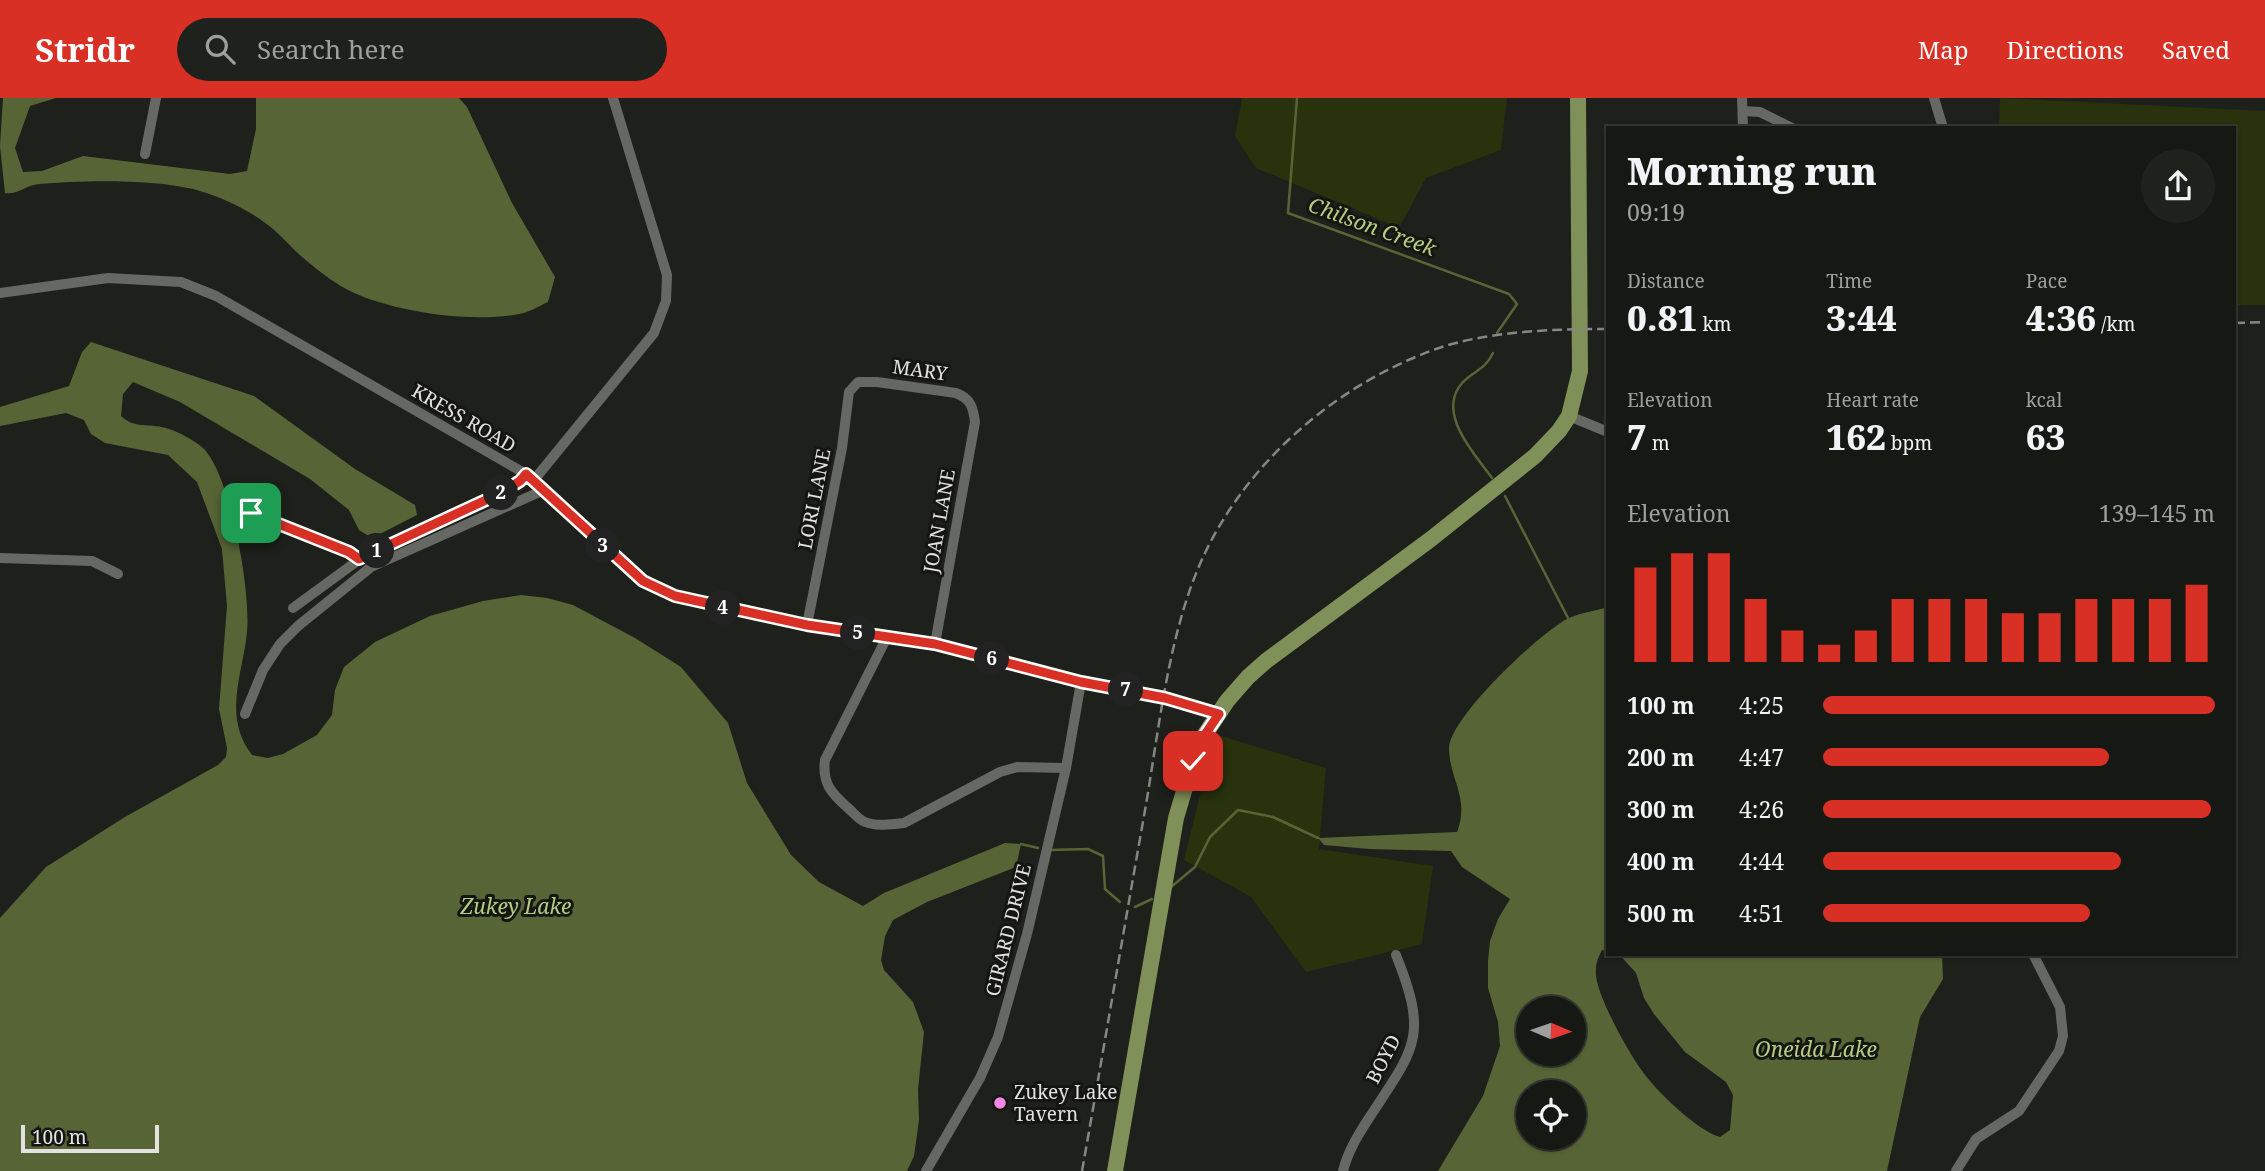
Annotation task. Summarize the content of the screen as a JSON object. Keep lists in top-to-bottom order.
{
  "streets": {
    "street": [
      "MARY",
      "KRESS ROAD",
      "LORI LANE",
      "JOAN LANE",
      "GIRARD DRIVE",
      "BOYD"
    ]
  },
  "crossings": [
    ["MARY", "LORI LANE"],
    ["MARY", "JOAN LANE"],
    ["KRESS ROAD", "LORI LANE"],
    ["KRESS ROAD", "JOAN LANE"],
    ["KRESS ROAD", "GIRARD DRIVE"]
  ],
  "water": ["Chilson Creek", "Zukey Lake", "Oneida Lake"],
  "places": ["Zukey Lake Tavern"],
  "scale_bar": "100 m",
  "north": "right",
  "page": {
    "header": "Stridr",
    "search": "Search here",
    "nav": ["Map", "Directions", "Saved"],
    "heading": ["Morning run", "09:19"],
    "stats": [
      ["Distance", "0.81 km"],
      ["Time", "3:44"],
      ["Pace", "4:36 /km"],
      ["Elevation", "7 m"],
      ["Heart rate", "162 bpm"],
      ["kcal", "63"]
    ],
    "pins": [
      "2",
      "3",
      "1",
      "4",
      "5",
      "6",
      "7"
    ],
    "chart": ["Elevation", "139–145 m"],
    "list": [
      {
        "name": "100 m",
        "note": "4:25"
      },
      {
        "name": "200 m",
        "note": "4:47"
      },
      {
        "name": "300 m",
        "note": "4:26"
      },
      {
        "name": "400 m",
        "note": "4:44"
      },
      {
        "name": "500 m",
        "note": "4:51"
      }
    ],
    "scale": "100 m"
  }
}
